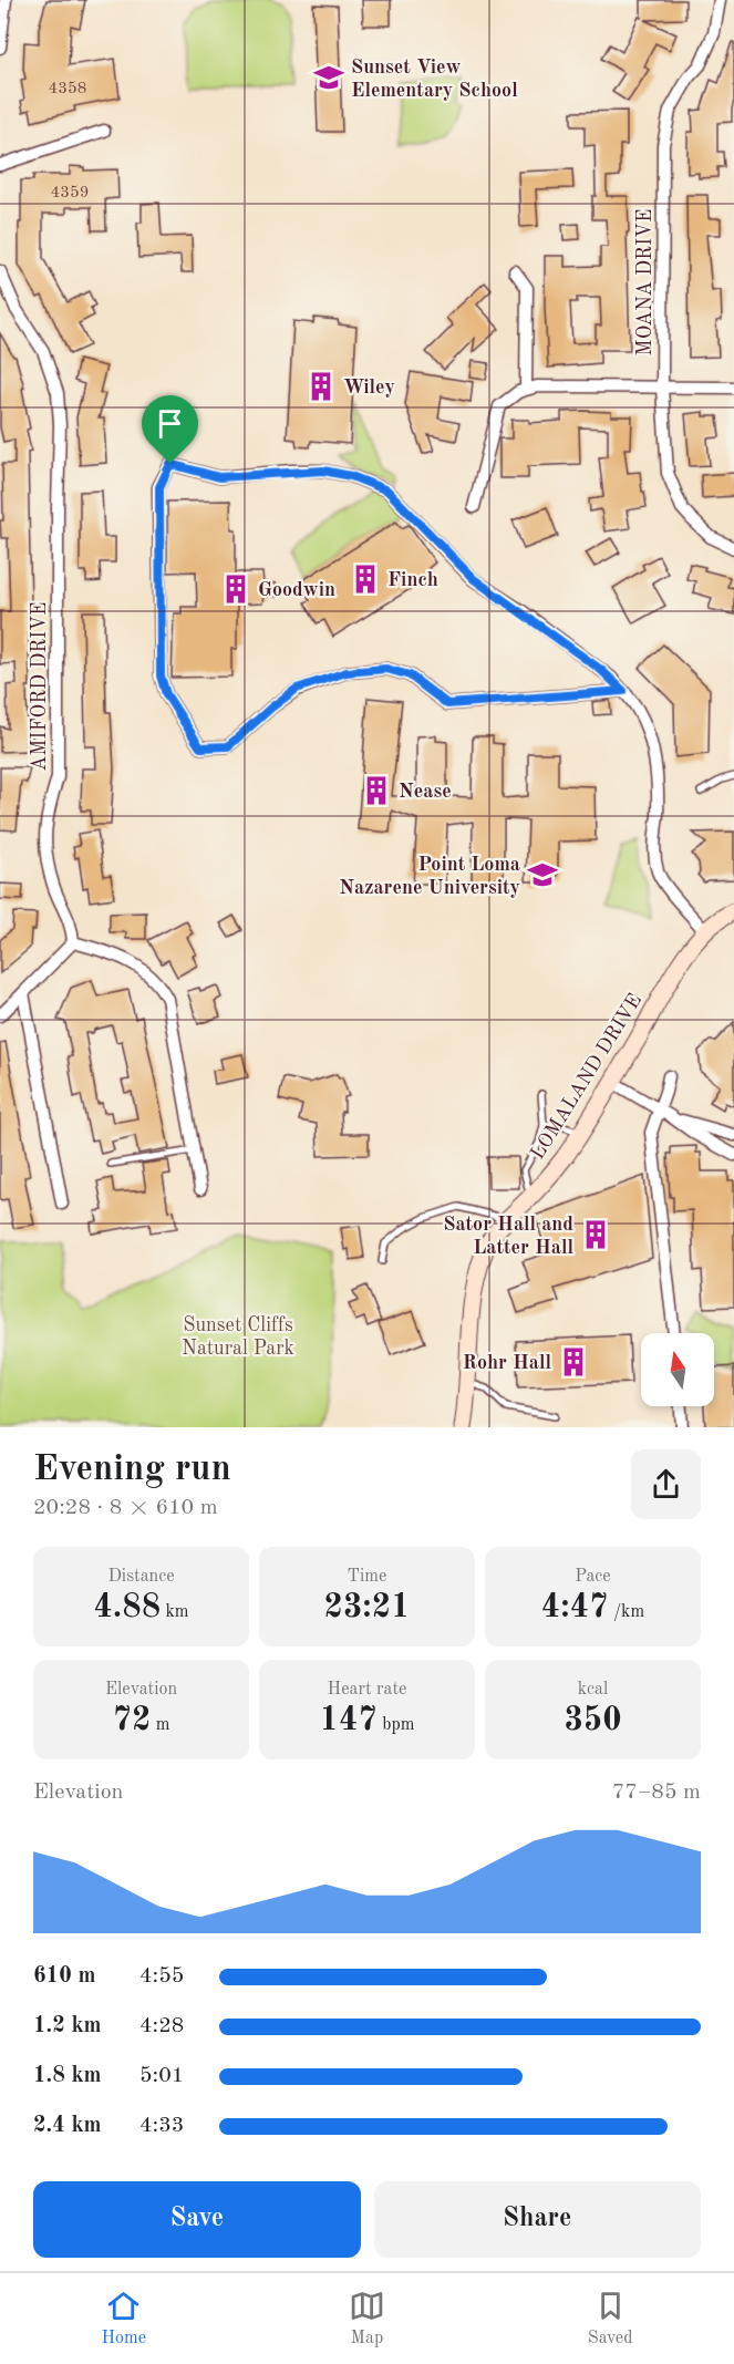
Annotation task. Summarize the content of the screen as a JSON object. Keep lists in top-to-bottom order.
{
  "streets": {
    "street": ["MOANA DRIVE", "AMIFORD DRIVE", "LOMALAND DRIVE"]
  },
  "parks": ["Sunset Cliffs Natural Park"],
  "places": {
    "school or university": ["Sunset View Elementary School", "Point Loma Nazarene University"],
    "building": [
      "Wiley",
      "Finch",
      "Goodwin",
      "Nease",
      "Sator Hall and Latter Hall",
      "Rohr Hall"
    ]
  },
  "house_numbers": ["4358", "4359"],
  "north": "top",
  "page": {
    "heading": ["Evening run", "20:28 · 8 × 610 m"],
    "stats": [
      ["Distance", "4.88 km"],
      ["Time", "23:21"],
      ["Pace", "4:47 /km"],
      ["Elevation", "72 m"],
      ["Heart rate", "147 bpm"],
      ["kcal", "350"]
    ],
    "chart": ["Elevation", "77–85 m"],
    "list": [
      {
        "name": "610 m",
        "note": "4:55"
      },
      {
        "name": "1.2 km",
        "note": "4:28"
      },
      {
        "name": "1.8 km",
        "note": "5:01"
      },
      {
        "name": "2.4 km",
        "note": "4:33"
      }
    ],
    "buttons": ["Save", "Share"],
    "tabs": ["Home", "Map", "Saved"]
  }
}
